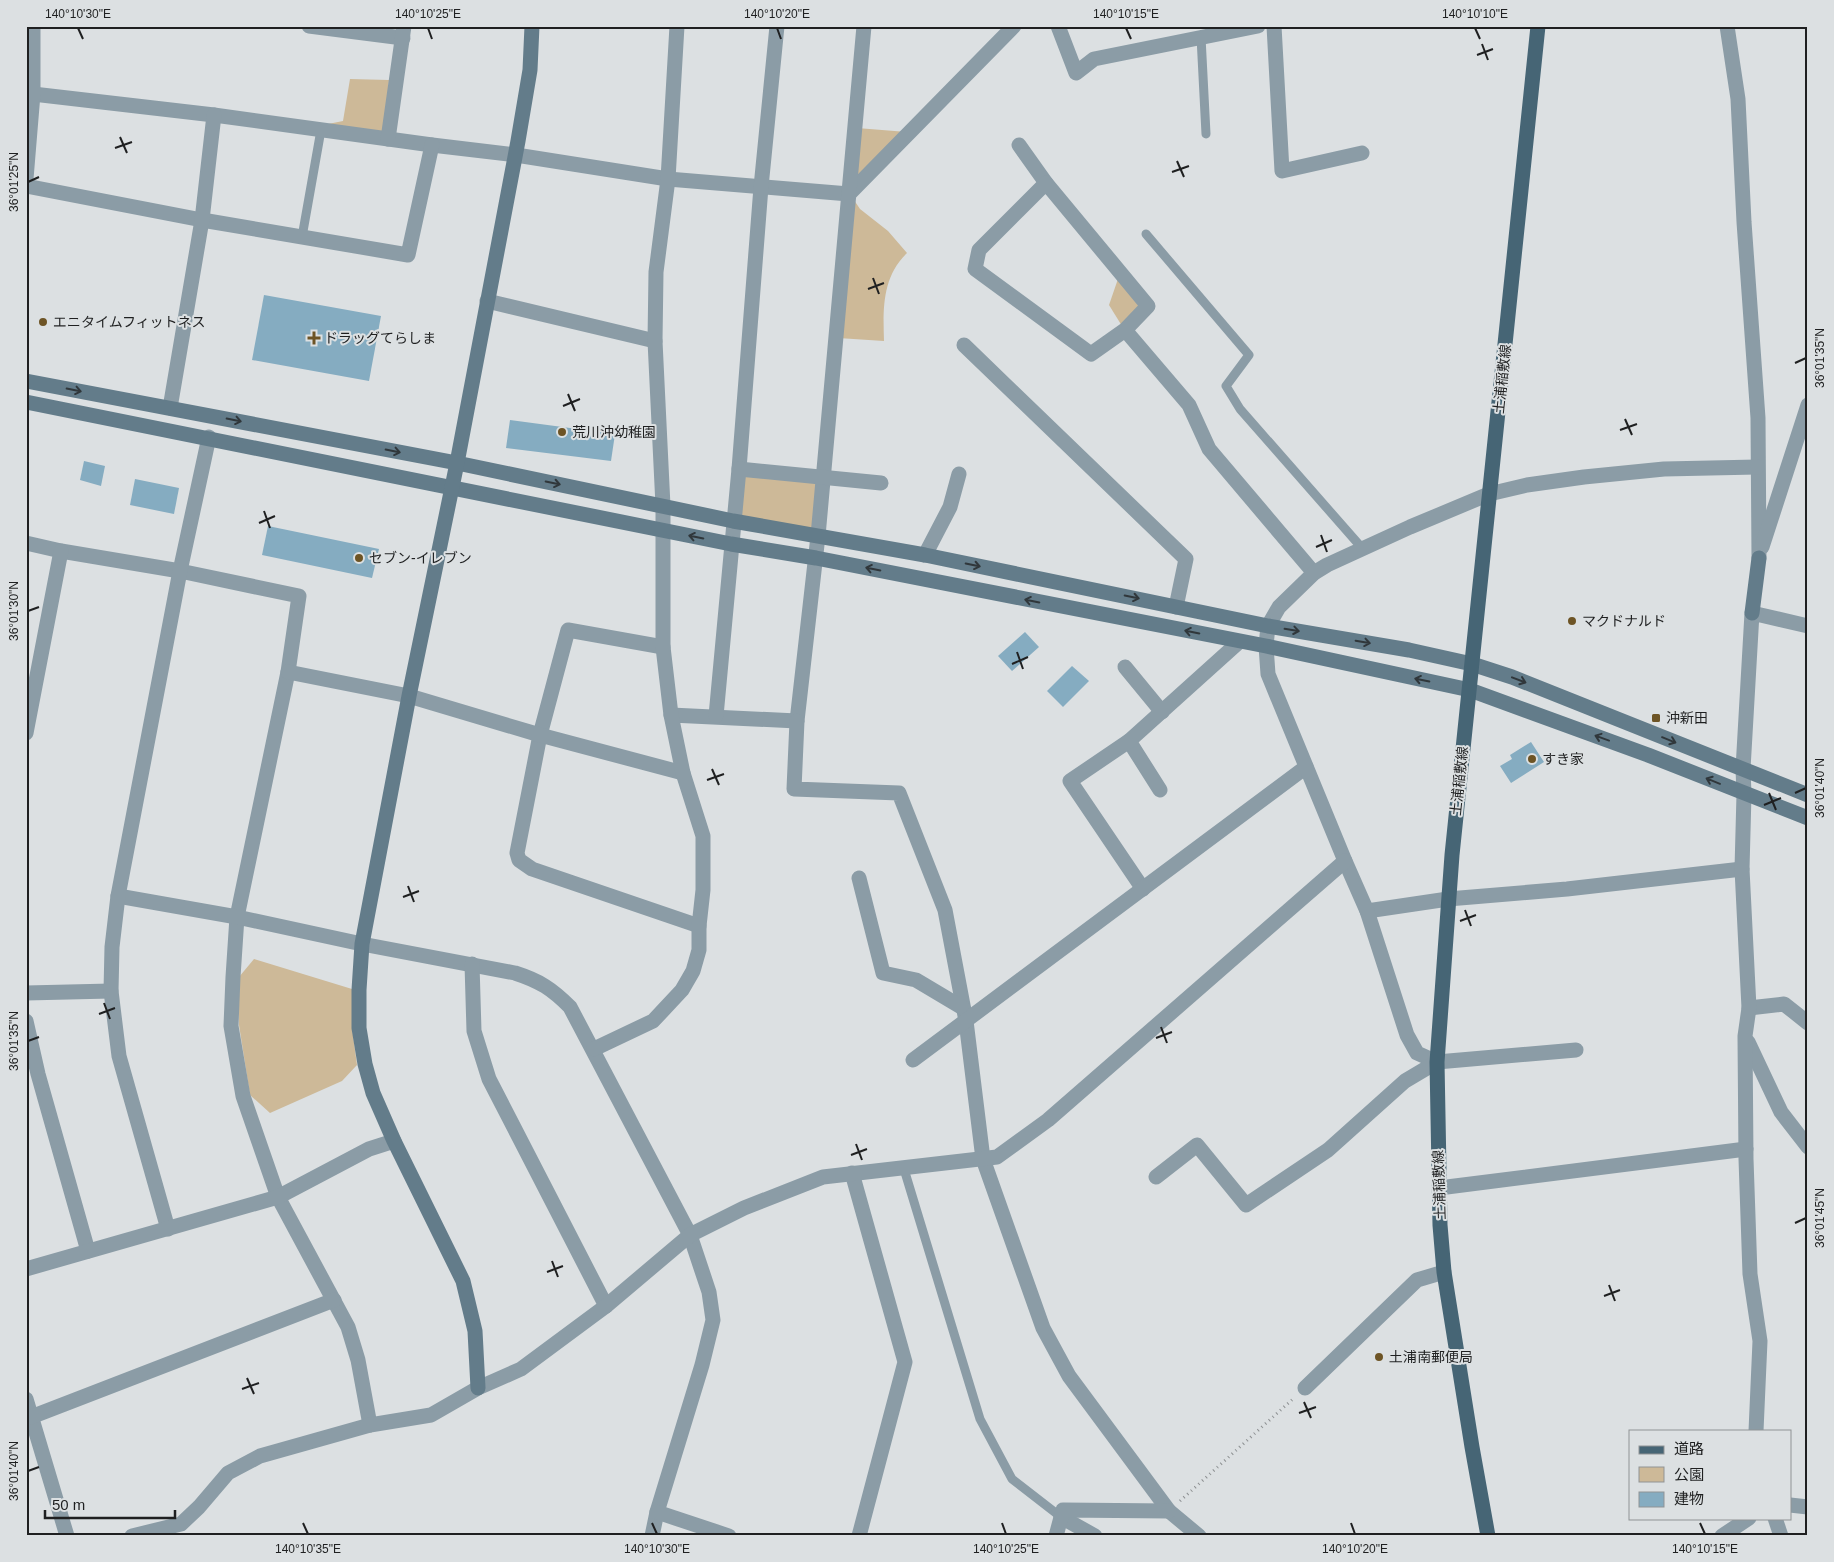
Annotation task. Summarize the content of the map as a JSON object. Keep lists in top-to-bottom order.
{
  "streets": {
    "main road": ["土浦稲敷線"]
  },
  "places": {
    "other": [
      "エニタイムフィットネス",
      "荒川沖幼稚園",
      "セブン-イレブン",
      "マクドナルド",
      "すき家",
      "土浦南郵便局"
    ],
    "health": ["ドラッグてらしま"],
    "transit": ["沖新田"]
  },
  "legend": ["道路", "公園", "建物"],
  "scale_bar": "50 m",
  "coordinates": [
    "140°10'30\"E",
    "140°10'25\"E",
    "140°10'20\"E",
    "140°10'15\"E",
    "140°10'10\"E",
    "36°01'25\"N",
    "36°01'35\"N",
    "36°01'30\"N",
    "36°01'40\"N",
    "36°01'45\"N",
    "140°10'35\"E"
  ]
}
